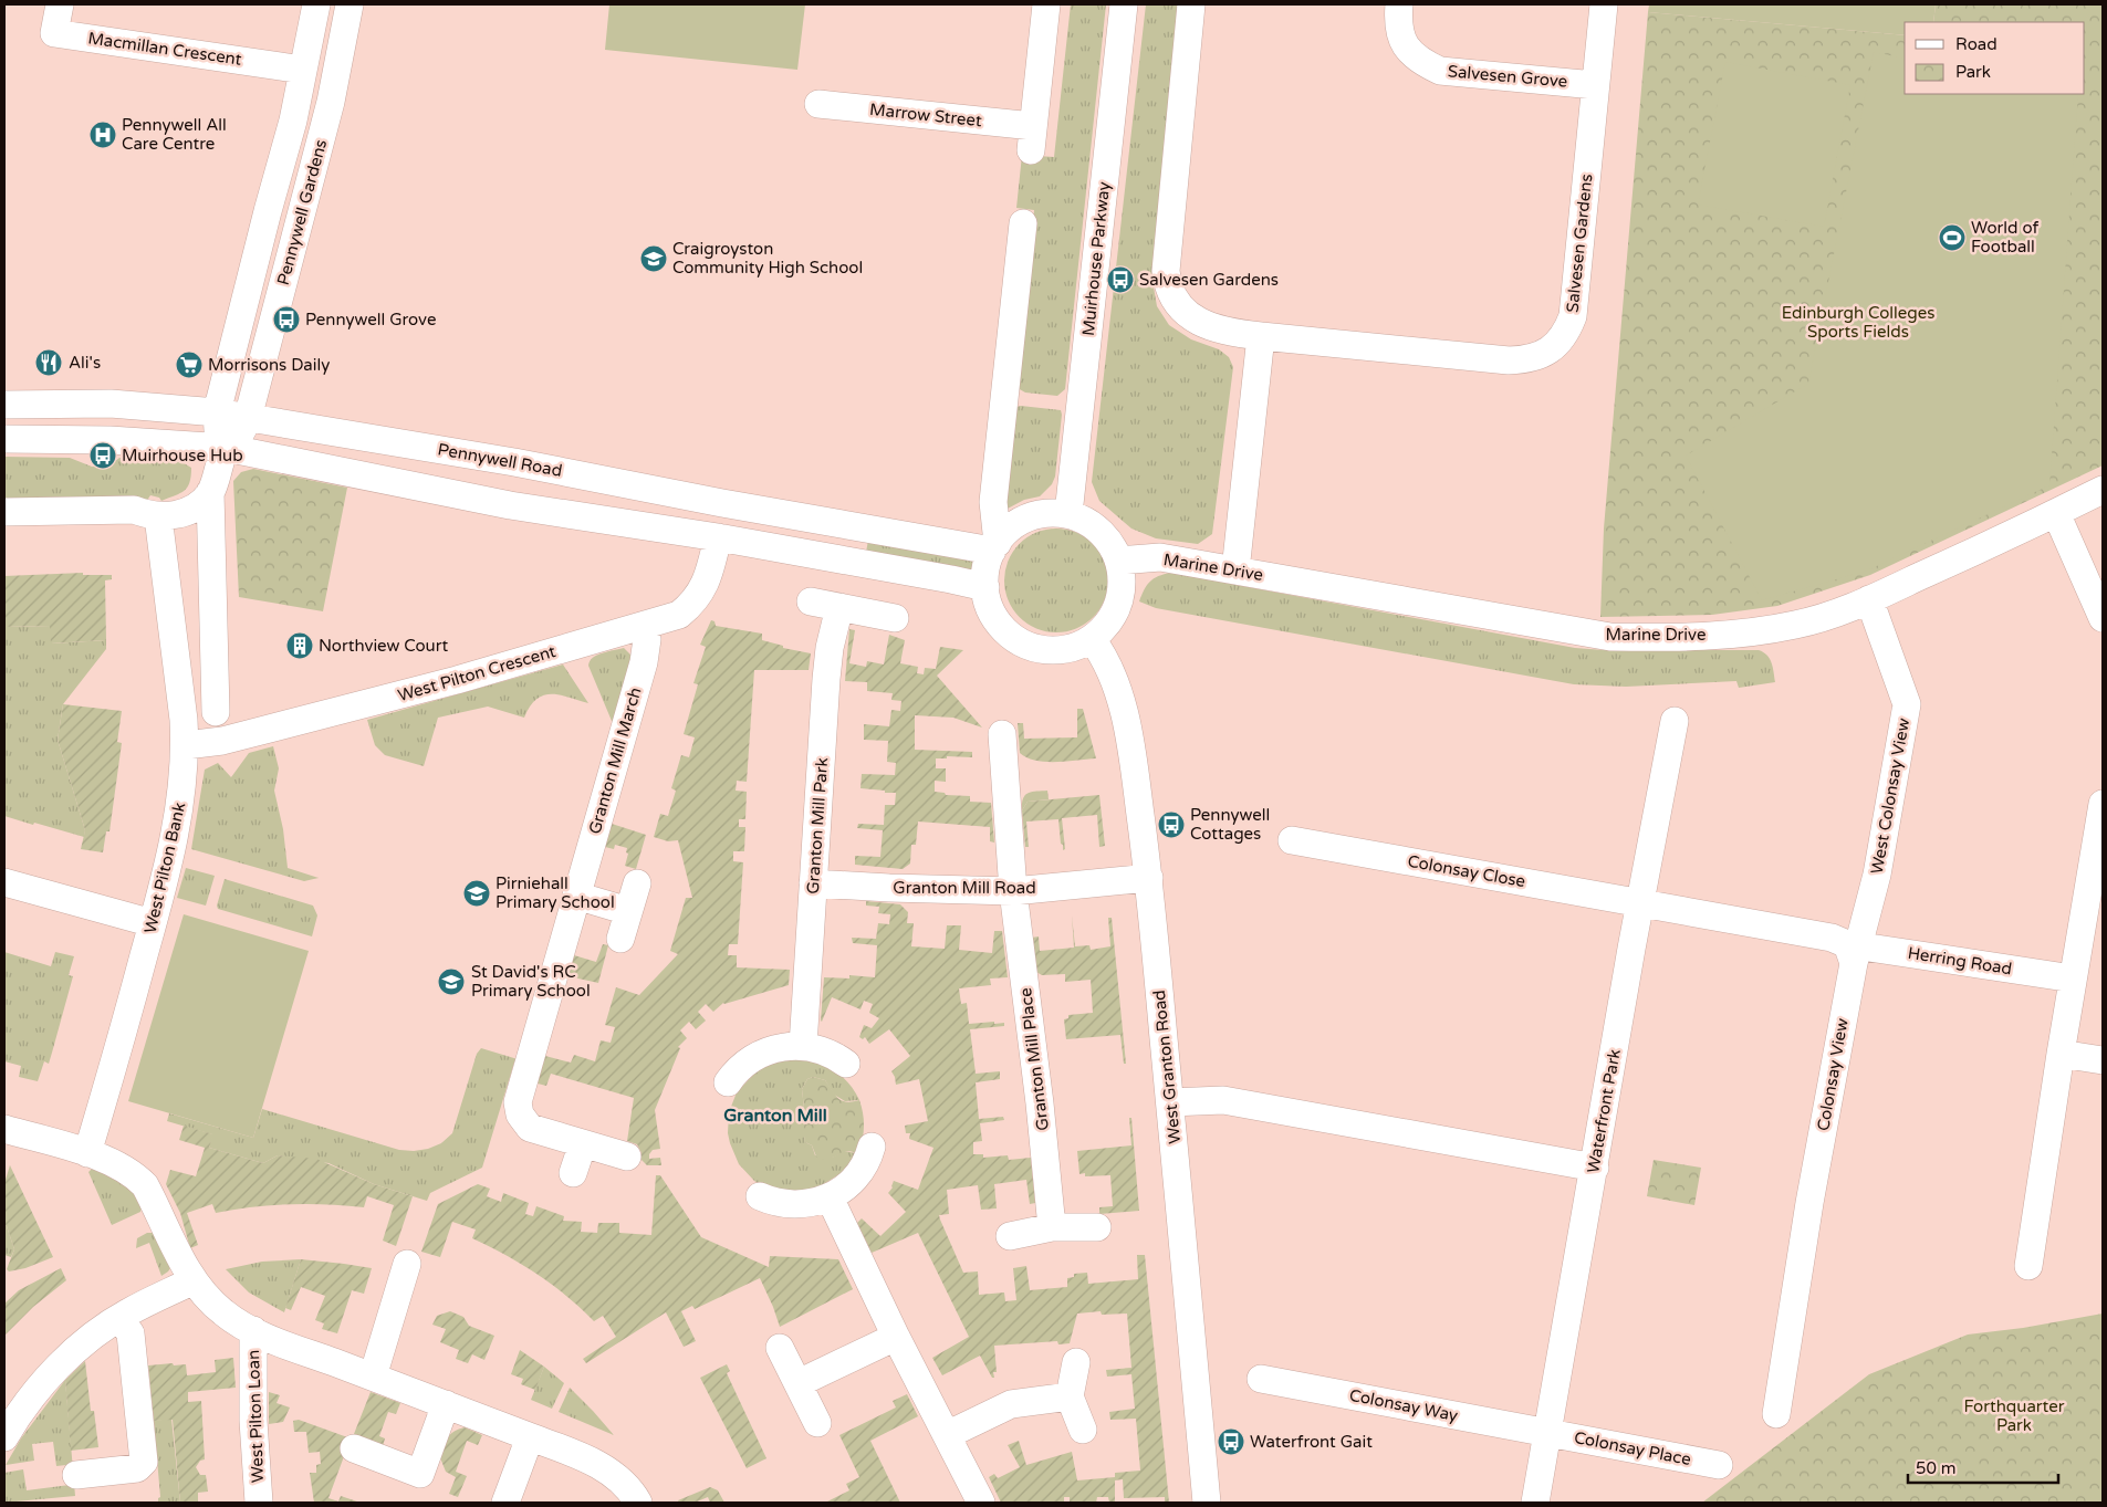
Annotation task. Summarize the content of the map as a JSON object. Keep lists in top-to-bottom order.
{
  "streets": {
    "street": [
      "Macmillan Crescent",
      "Salvesen Grove",
      "Marrow Street",
      "Pennywell Gardens",
      "Salvesen Gardens",
      "Muirhouse Parkway",
      "Pennywell Road",
      "Marine Drive",
      "West Pilton Crescent",
      "Granton Mill March",
      "West Colonsay View",
      "Granton Mill Park",
      "West Pilton Bank",
      "Colonsay Close",
      "Granton Mill Road",
      "Herring Road",
      "Granton Mill Place",
      "West Granton Road",
      "Colonsay View",
      "Waterfront Park",
      "Colonsay Way",
      "West Pilton Loan",
      "Colonsay Place"
    ]
  },
  "crossings": [
    ["Macmillan Crescent", "Pennywell Gardens"],
    ["Salvesen Grove", "Salvesen Gardens"],
    ["Pennywell Gardens", "Pennywell Road"],
    ["Muirhouse Parkway", "Pennywell Road"],
    ["Muirhouse Parkway", "Marine Drive"],
    ["Muirhouse Parkway", "West Granton Road"],
    ["Pennywell Road", "Marine Drive"],
    ["Pennywell Road", "West Granton Road"],
    ["Marine Drive", "West Colonsay View"],
    ["Marine Drive", "West Granton Road"],
    ["West Pilton Crescent", "Granton Mill March"],
    ["West Pilton Crescent", "West Pilton Bank"],
    ["West Colonsay View", "Herring Road"],
    ["West Colonsay View", "Colonsay View"],
    ["Granton Mill Park", "Granton Mill Road"],
    ["Colonsay Close", "Waterfront Park"],
    ["Granton Mill Road", "Granton Mill Place"],
    ["Granton Mill Road", "West Granton Road"],
    ["Herring Road", "Colonsay View"],
    ["Waterfront Park", "Colonsay Way"],
    ["Waterfront Park", "Colonsay Place"],
    ["Colonsay Way", "Colonsay Place"]
  ],
  "districts": ["Granton Mill"],
  "parks": ["Edinburgh Colleges Sports Fields", "Forthquarter Park"],
  "places": {
    "hospital": ["Pennywell All Care Centre"],
    "sports": ["World of Football"],
    "school or university": ["Craigroyston Community High School", "Pirniehall Primary School", "St David's RC Primary School"],
    "bus stop": [
      "Salvesen Gardens",
      "Pennywell Grove",
      "Muirhouse Hub",
      "Pennywell Cottages",
      "Waterfront Gait"
    ],
    "restaurant": ["Ali's"],
    "supermarket": ["Morrisons Daily"],
    "building": ["Northview Court"]
  },
  "legend": ["Road", "Park"],
  "scale_bar": "50 m"
}
